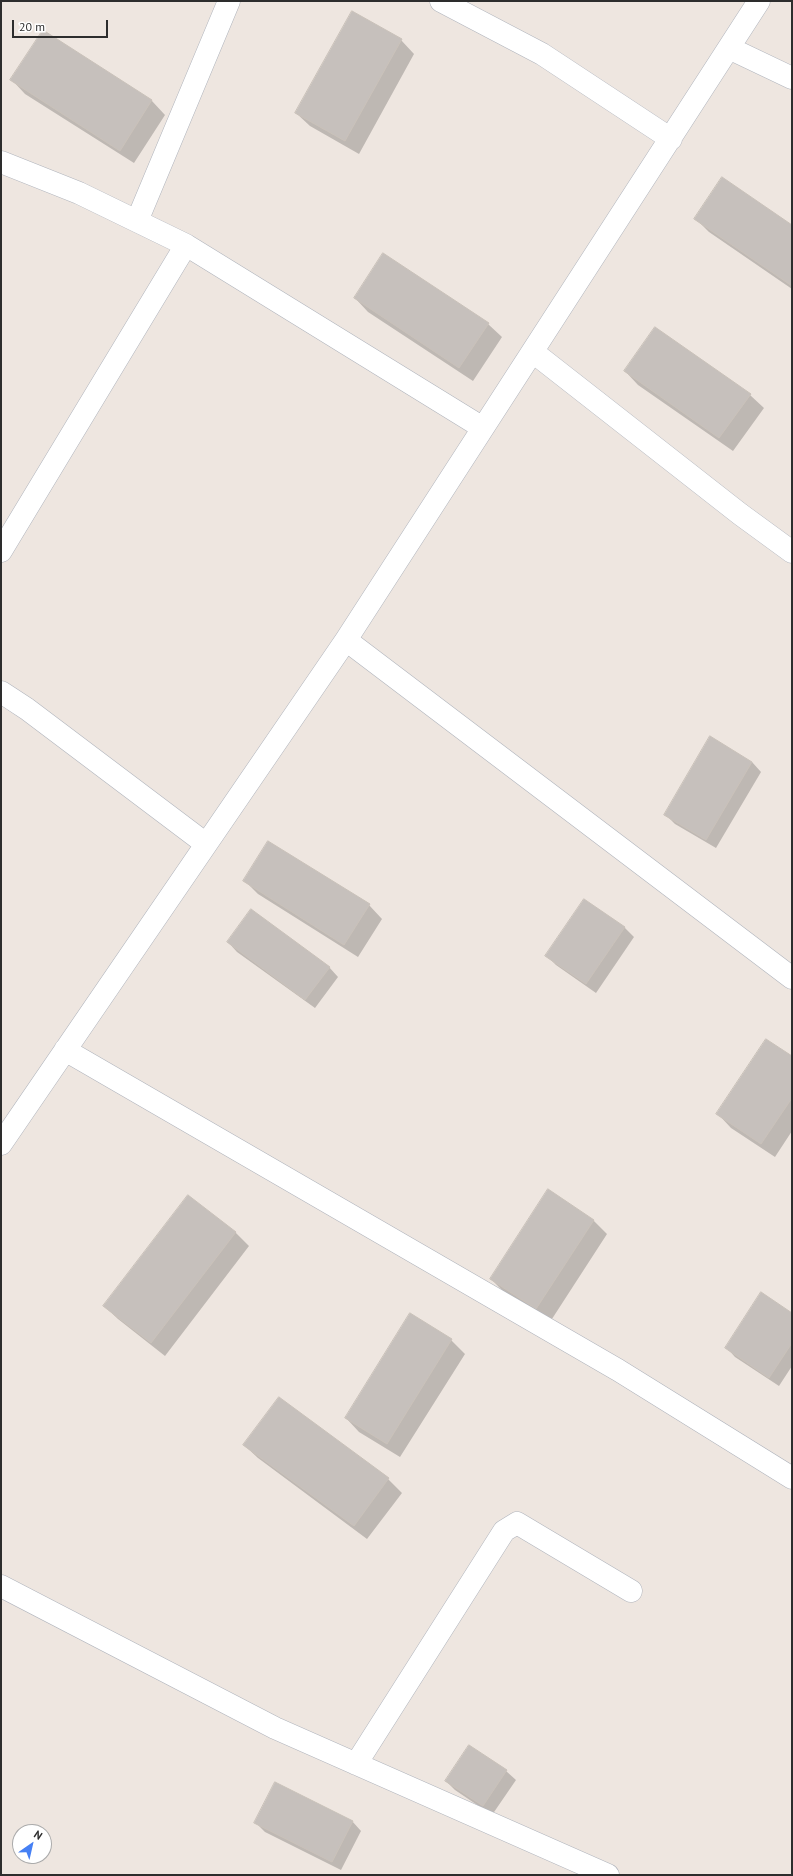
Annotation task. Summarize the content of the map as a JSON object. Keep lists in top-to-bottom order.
{
  "scale_bar": "20 m",
  "north": "top right"
}
